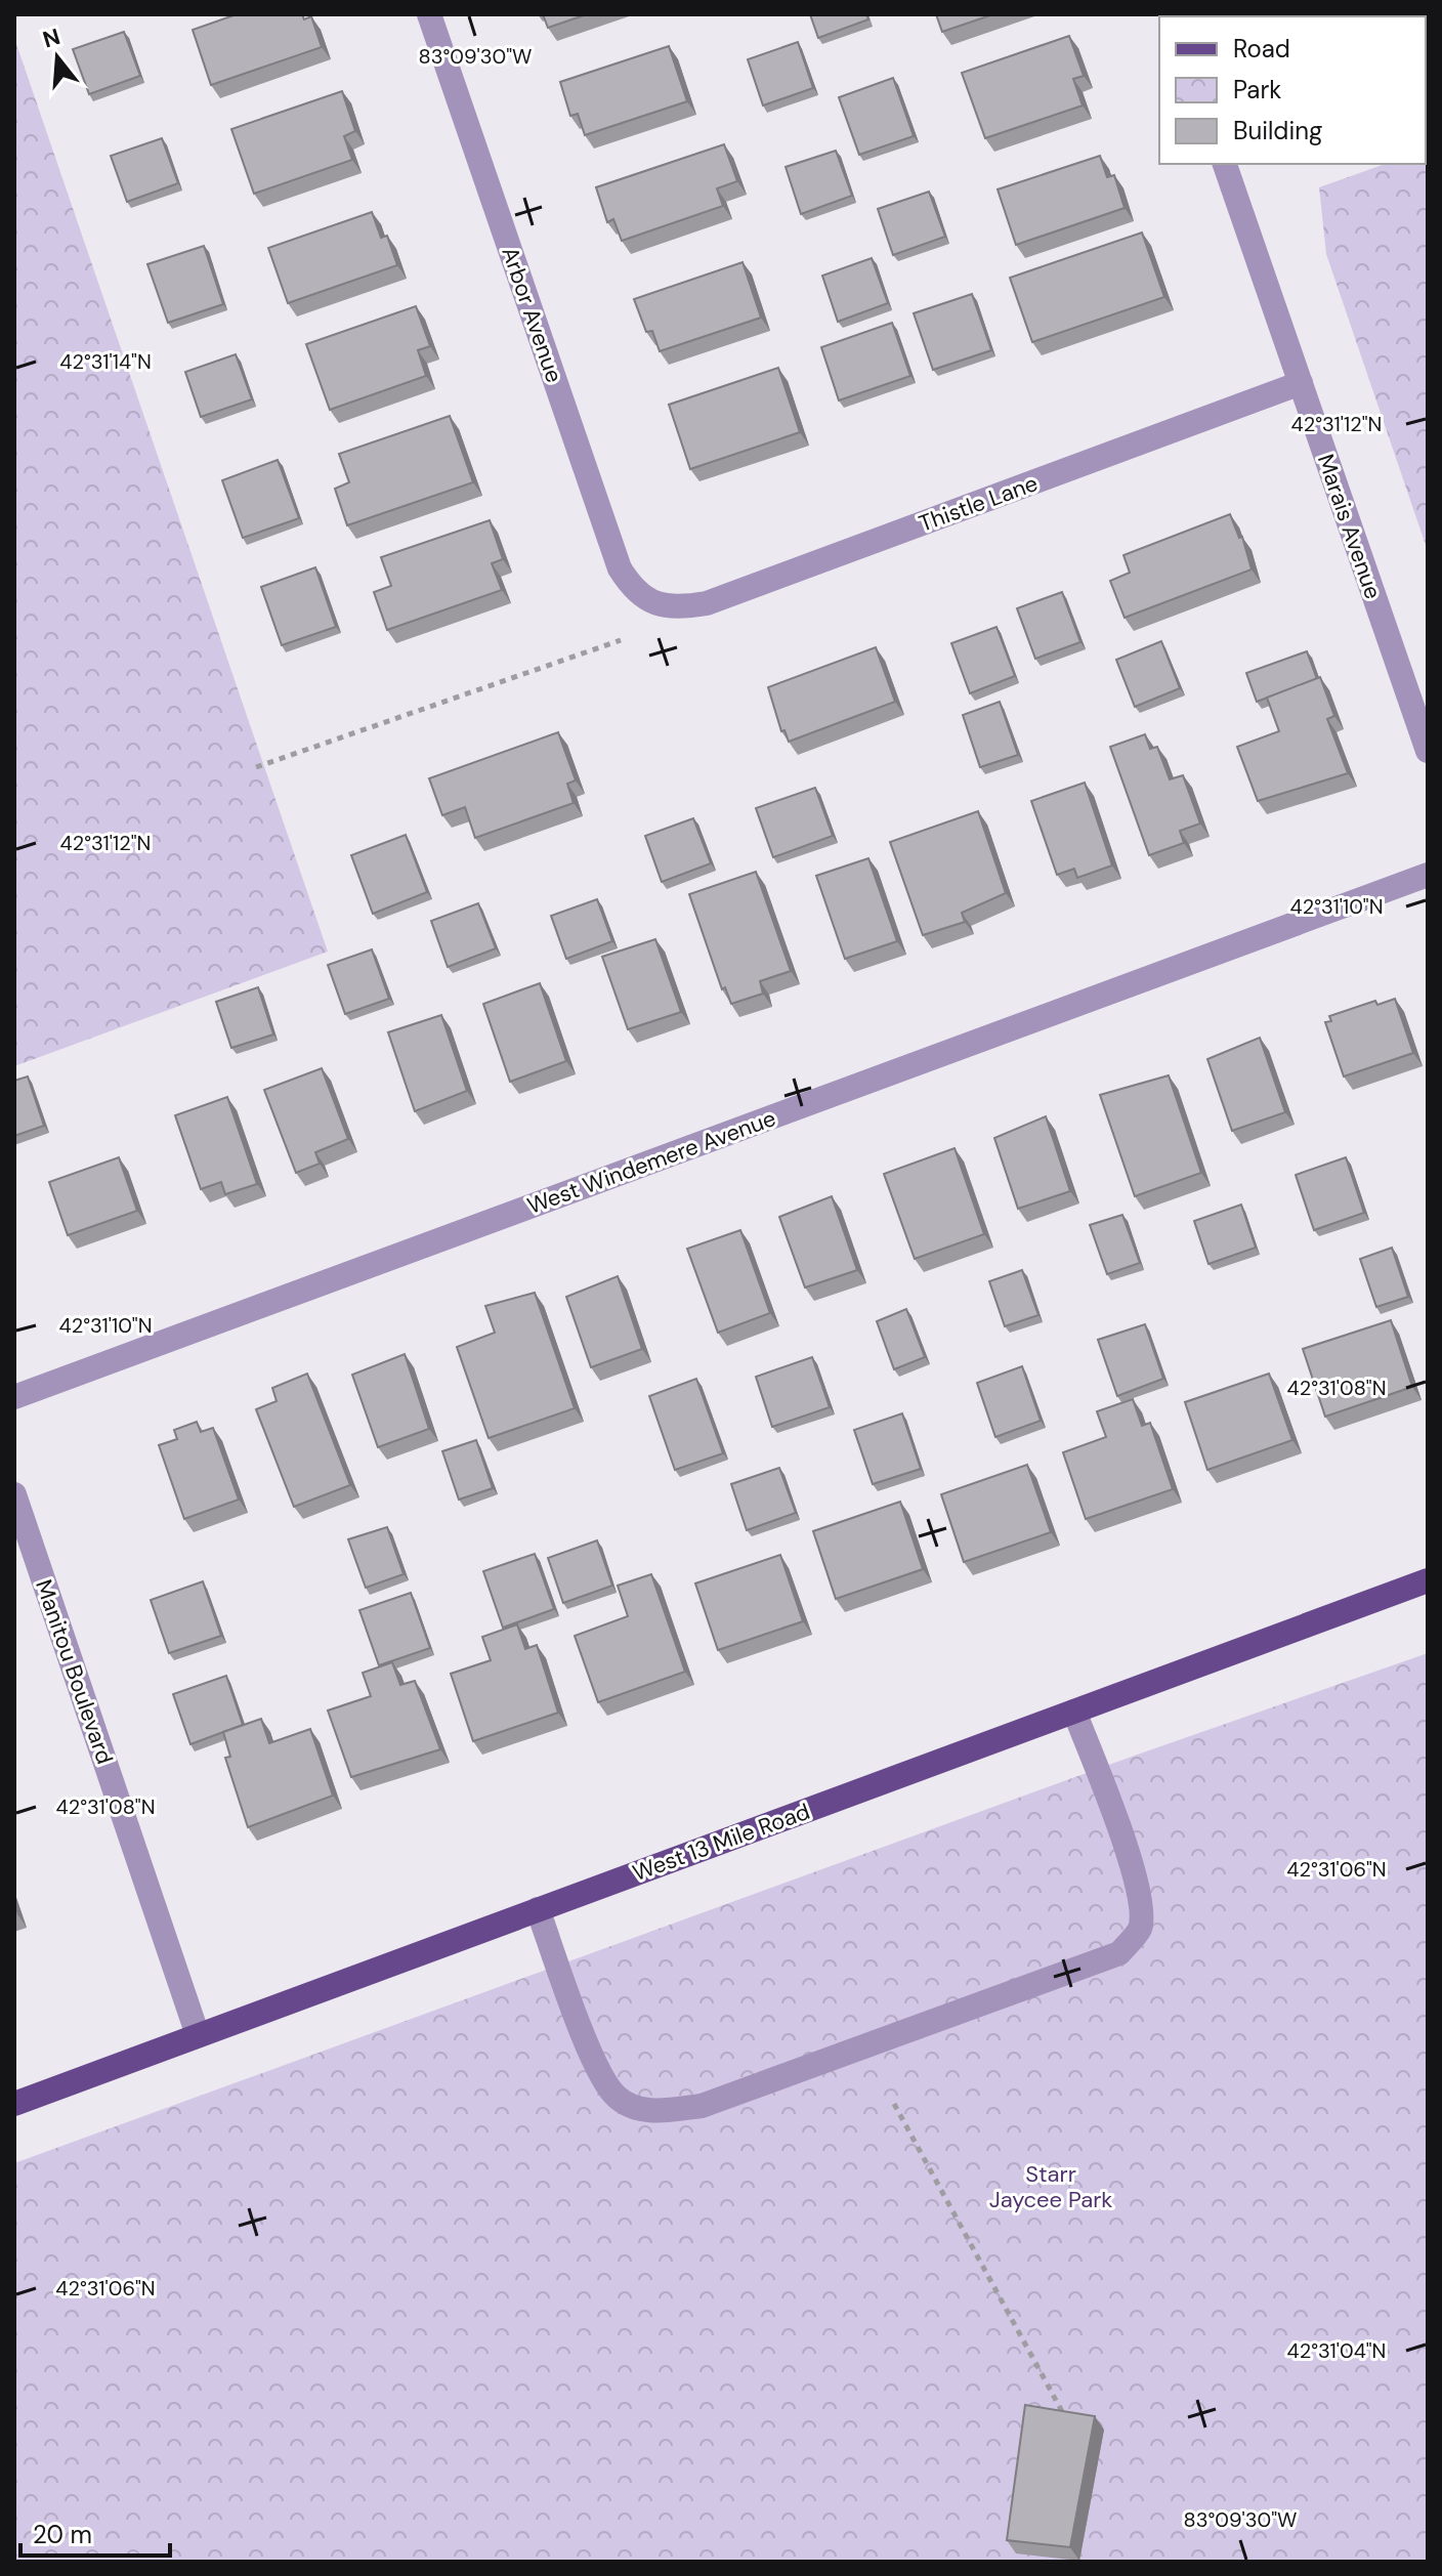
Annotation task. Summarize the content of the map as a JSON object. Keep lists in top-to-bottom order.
{
  "streets": {
    "main road": ["West 13 Mile Road"],
    "street": [
      "Arbor Avenue",
      "Thistle Lane",
      "Marais Avenue",
      "West Windemere Avenue",
      "Manitou Boulevard"
    ]
  },
  "crossings": [
    ["Arbor Avenue", "Thistle Lane"],
    ["Thistle Lane", "Marais Avenue"],
    ["Manitou Boulevard", "West 13 Mile Road"]
  ],
  "parks": ["Starr Jaycee Park"],
  "legend": ["Road", "Park", "Building"],
  "scale_bar": "20 m",
  "north": "top",
  "coordinates": [
    "83°09'30\"W",
    "42°31'14\"N",
    "42°31'12\"N",
    "42°31'10\"N",
    "42°31'08\"N",
    "42°31'06\"N",
    "42°31'04\"N"
  ]
}
